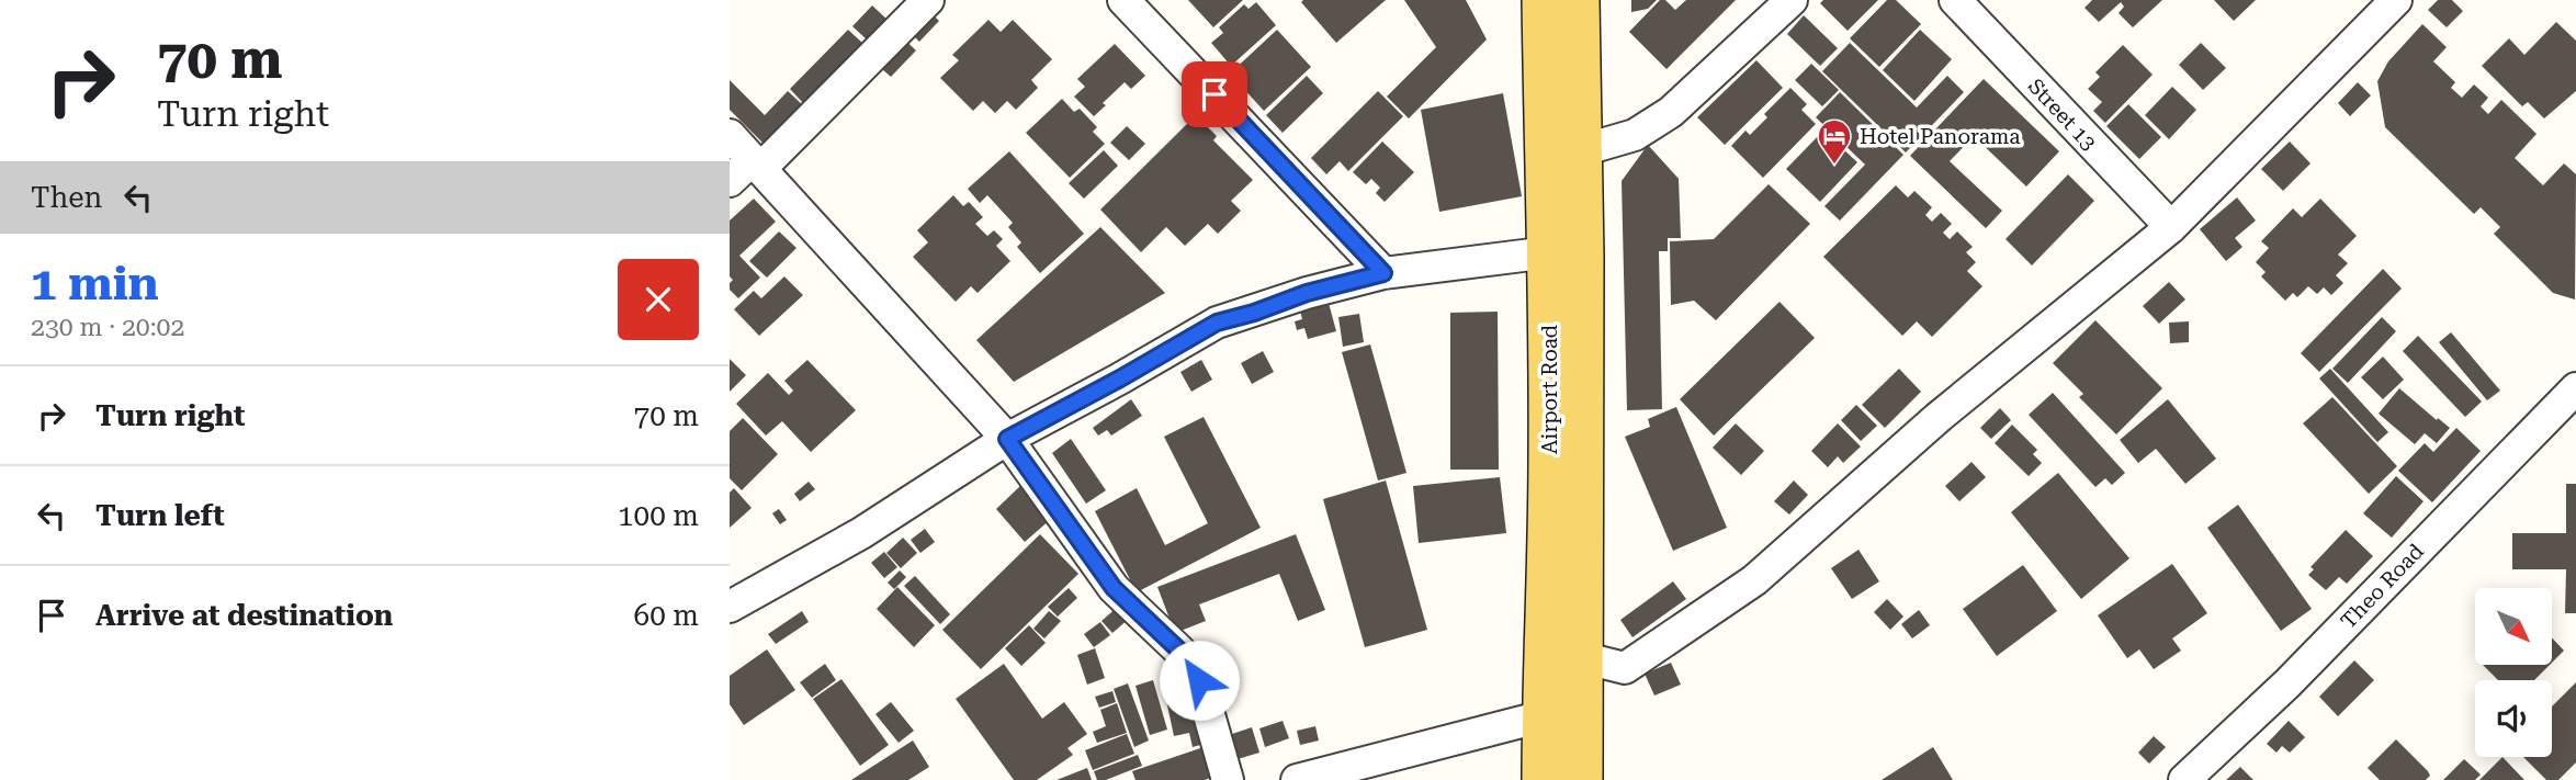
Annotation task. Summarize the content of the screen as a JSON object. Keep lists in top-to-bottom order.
{
  "streets": {
    "main road": ["Airport Road"],
    "street": ["Street 13", "Theo Road"]
  },
  "places": {
    "hotel": ["Hotel Panorama"]
  },
  "north": "bottom right",
  "page": {
    "turn": ["70 m", "Turn right"],
    "then": "Then",
    "heading": ["1 min", "230 m · 20:02"],
    "list": [
      {
        "name": "Turn right",
        "value": "70 m"
      },
      {
        "name": "Turn left",
        "value": "100 m"
      },
      {
        "name": "Arrive at destination",
        "value": "60 m"
      }
    ]
  }
}
